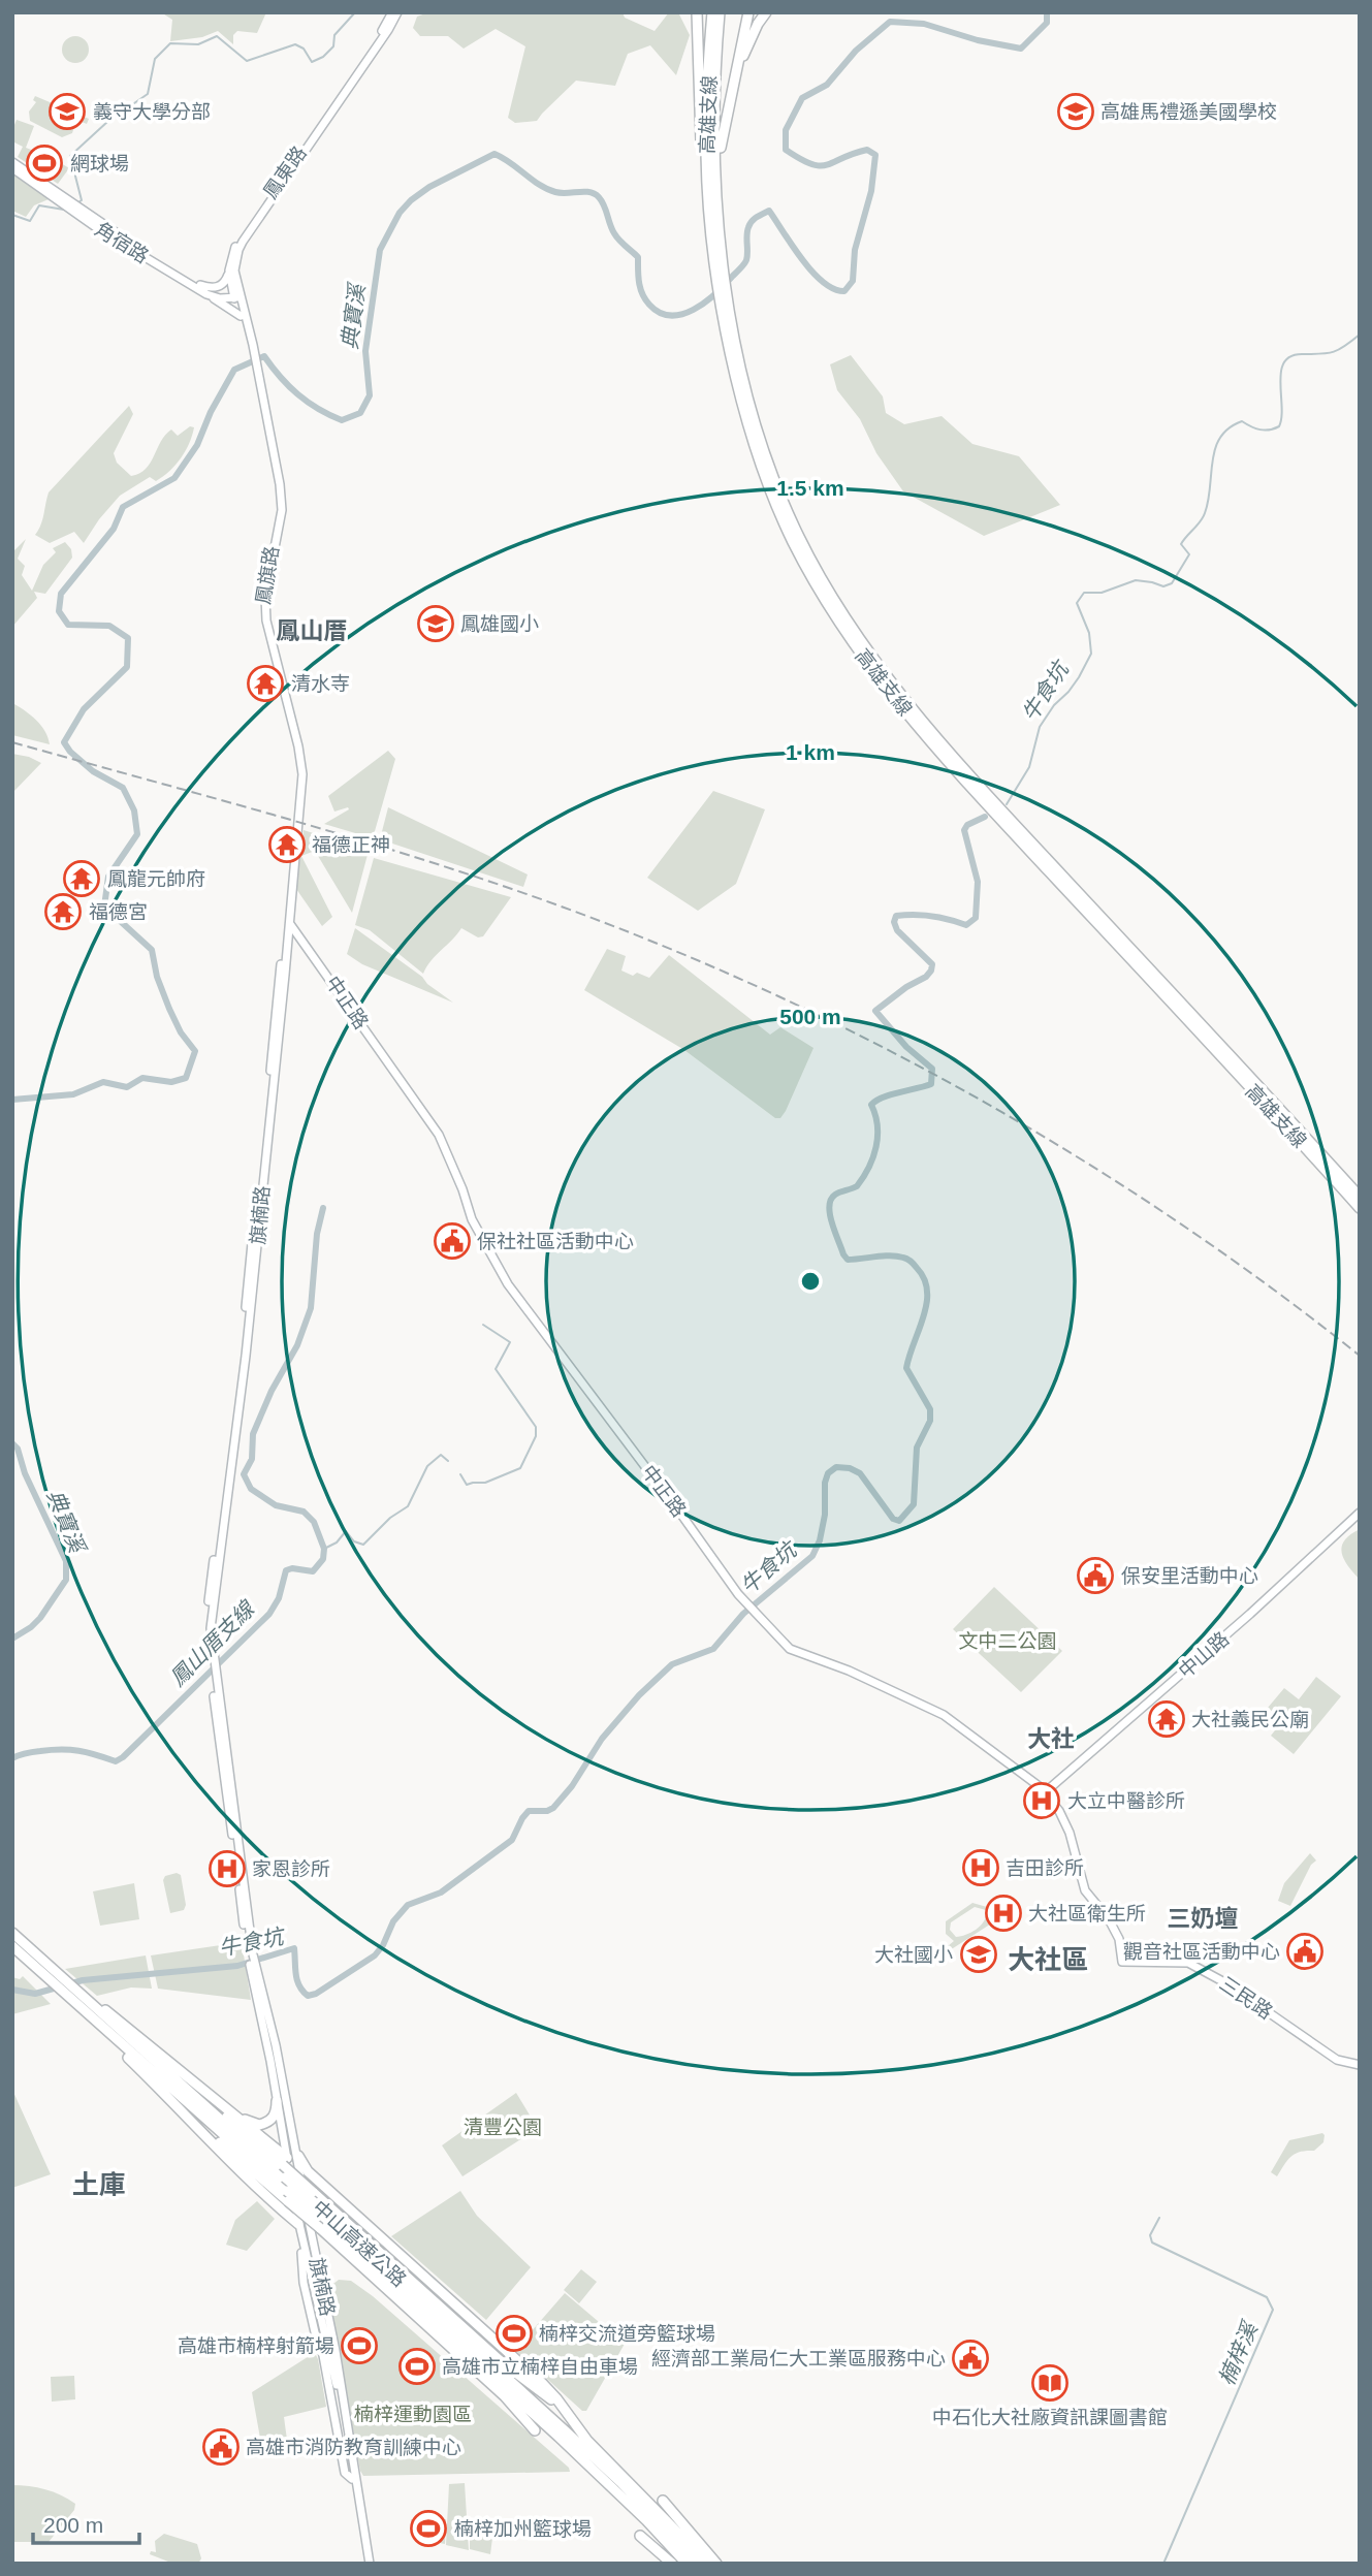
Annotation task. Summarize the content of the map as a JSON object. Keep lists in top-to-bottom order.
{
  "streets": {
    "highway": ["高雄支線", "中山高速公路"],
    "main road": [
      "鳳東路",
      "角宿路",
      "鳳旗路",
      "中正路",
      "旗楠路",
      "中山路",
      "三民路"
    ]
  },
  "crossings": [
    ["鳳東路", "角宿路"],
    ["鳳旗路", "旗楠路"],
    ["中正路", "旗楠路"],
    ["中正路", "中山路"],
    ["中正路", "三民路"]
  ],
  "districts": [
    "鳳山厝",
    "大社",
    "三奶壇",
    "大社區",
    "土庫"
  ],
  "water": [
    "典寶溪",
    "牛食坑",
    "鳳山厝支線",
    "楠梓溪"
  ],
  "parks": ["文中二公園", "清豐公園", "楠梓運動園區"],
  "places": {
    "school or university": [
      "義守大學分部",
      "高雄馬禮遜美國學校",
      "鳳雄國小",
      "大社國小"
    ],
    "sports": [
      "網球場",
      "楠梓交流道旁籃球場",
      "高雄市楠梓射箭場",
      "高雄市立楠梓自由車場",
      "楠梓加州籃球場"
    ],
    "temple": [
      "清水寺",
      "福德正神",
      "鳳龍元帥府",
      "福德宮",
      "大社義民公廟"
    ],
    "public building": [
      "保社社區活動中心",
      "保安里活動中心",
      "觀音社區活動中心",
      "經濟部工業局仁大工業區服務中心",
      "高雄市消防教育訓練中心"
    ],
    "hospital": [
      "大立中醫診所",
      "吉田診所",
      "家恩診所",
      "大社區衛生所"
    ],
    "library": ["中石化大社廠資訊課圖書館"]
  },
  "scale_bar": "200 m",
  "rings": ["1.5 km", "1 km", "500 m"]
}
